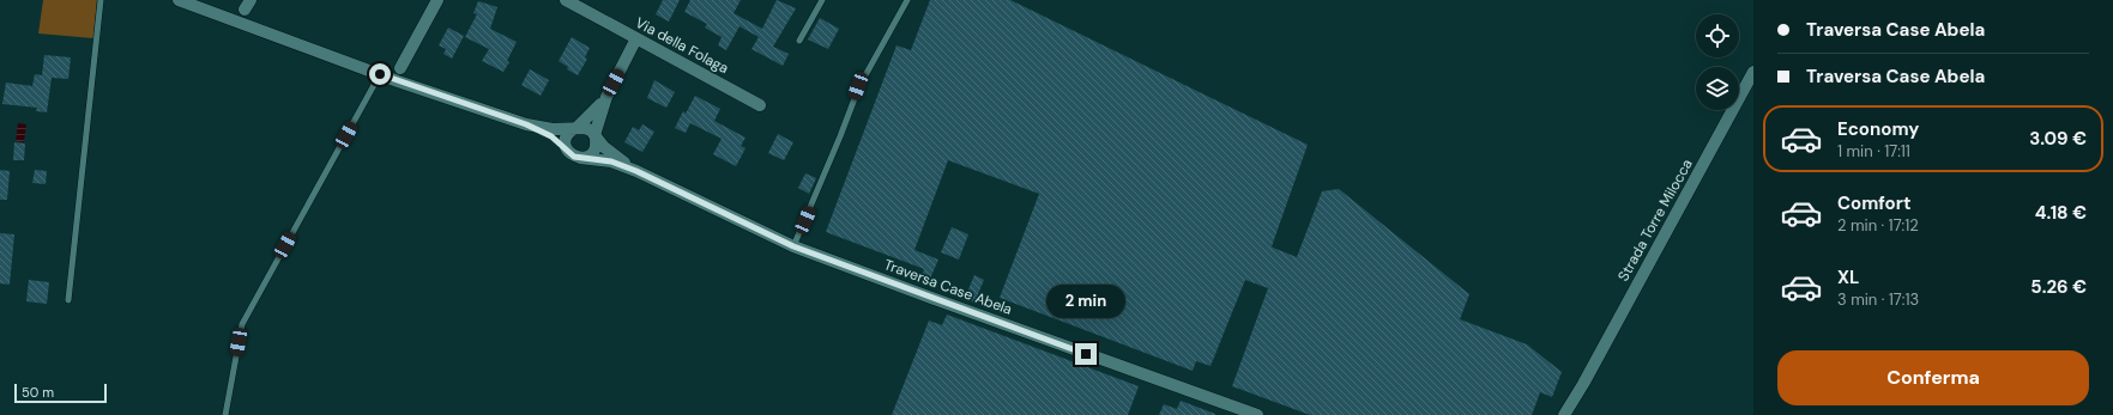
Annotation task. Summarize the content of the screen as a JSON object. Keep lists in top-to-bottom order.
{
  "streets": {
    "street": ["Via della Folaga", "Strada Torre Milocca", "Traversa Case Abela"]
  },
  "scale_bar": "50 m",
  "page": {
    "banner": ["Traversa Case Abela", "Traversa Case Abela"],
    "list": [
      {
        "name": "Economy",
        "note": "1 min · 17:11",
        "value": "3.09 €"
      },
      {
        "name": "Comfort",
        "note": "2 min · 17:12",
        "value": "4.18 €"
      },
      {
        "name": "XL",
        "note": "3 min · 17:13",
        "value": "5.26 €"
      }
    ],
    "bubble": "2 min",
    "buttons": "Conferma",
    "scale": "50 m"
  }
}
